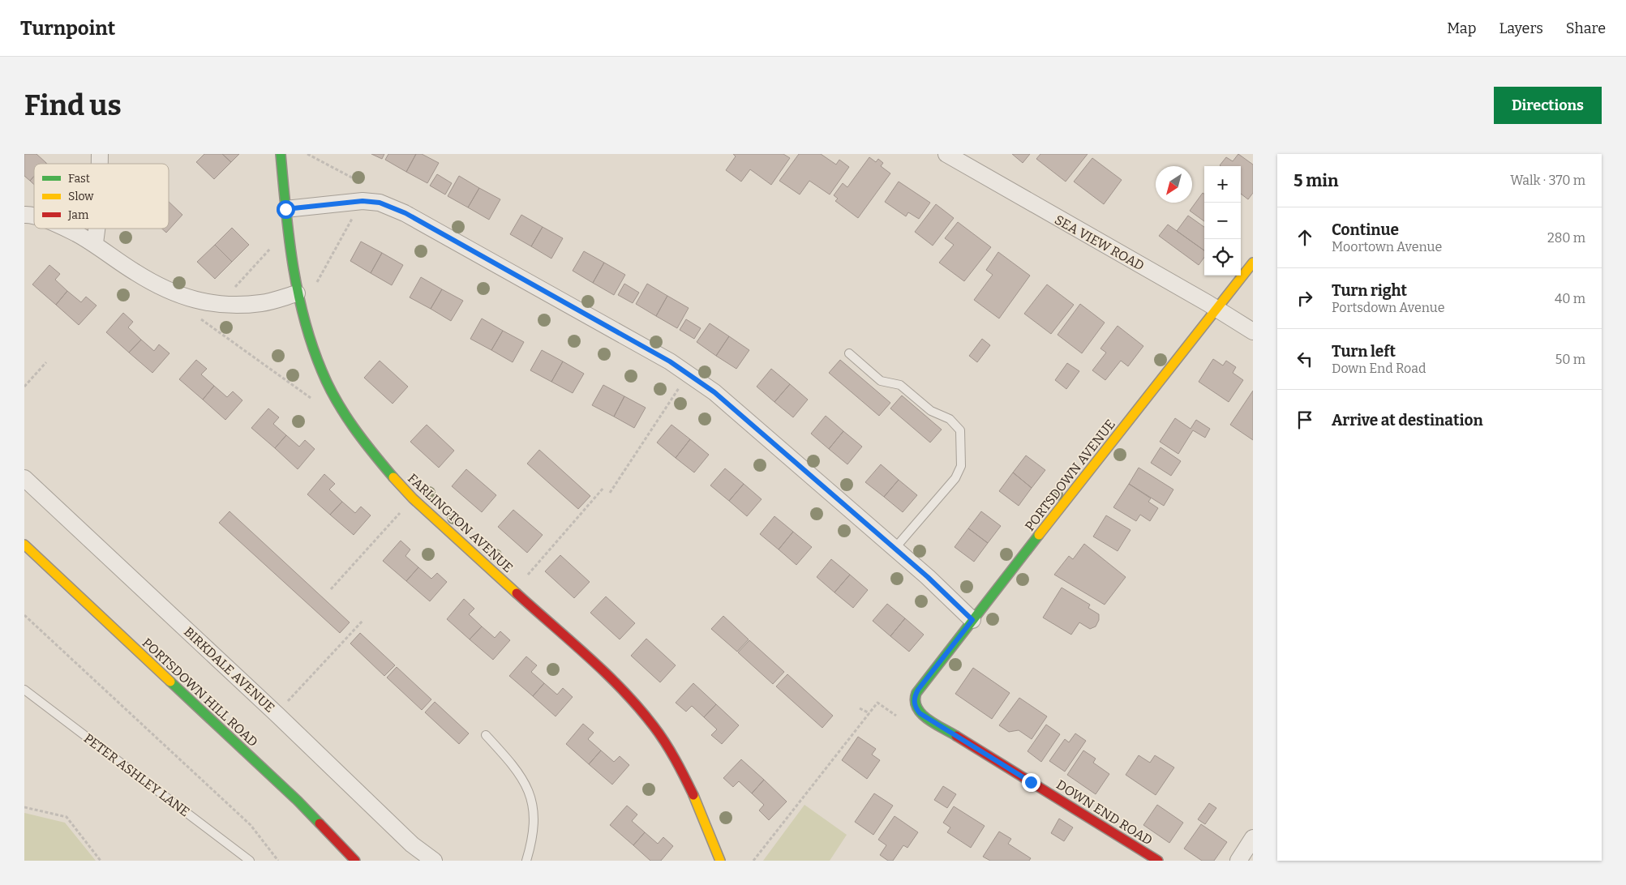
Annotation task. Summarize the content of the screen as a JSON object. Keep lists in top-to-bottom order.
{
  "streets": {
    "street": [
      "SEA VIEW ROAD",
      "PORTSDOWN AVENUE",
      "FARLINGTON AVENUE",
      "BIRKDALE AVENUE",
      "PORTSDOWN HILL ROAD",
      "DOWN END ROAD"
    ],
    "lane": ["PETER ASHLEY LANE"]
  },
  "crossings": [
    ["SEA VIEW ROAD", "PORTSDOWN AVENUE"],
    ["PORTSDOWN AVENUE", "DOWN END ROAD"]
  ],
  "legend": ["Fast", "Slow", "Jam"],
  "north": "bottom left",
  "page": {
    "header": "Turnpoint",
    "nav": ["Map", "Layers", "Share"],
    "buttons": "Directions",
    "title": "Find us",
    "heading": ["5 min", "Walk · 370 m"],
    "map_buttons": ["+", "−"],
    "list": [
      ["Continue", "Moortown Avenue", "280 m"],
      ["Turn right", "Portsdown Avenue", "40 m"],
      ["Turn left", "Down End Road", "50 m"],
      "Arrive at destination"
    ]
  }
}
